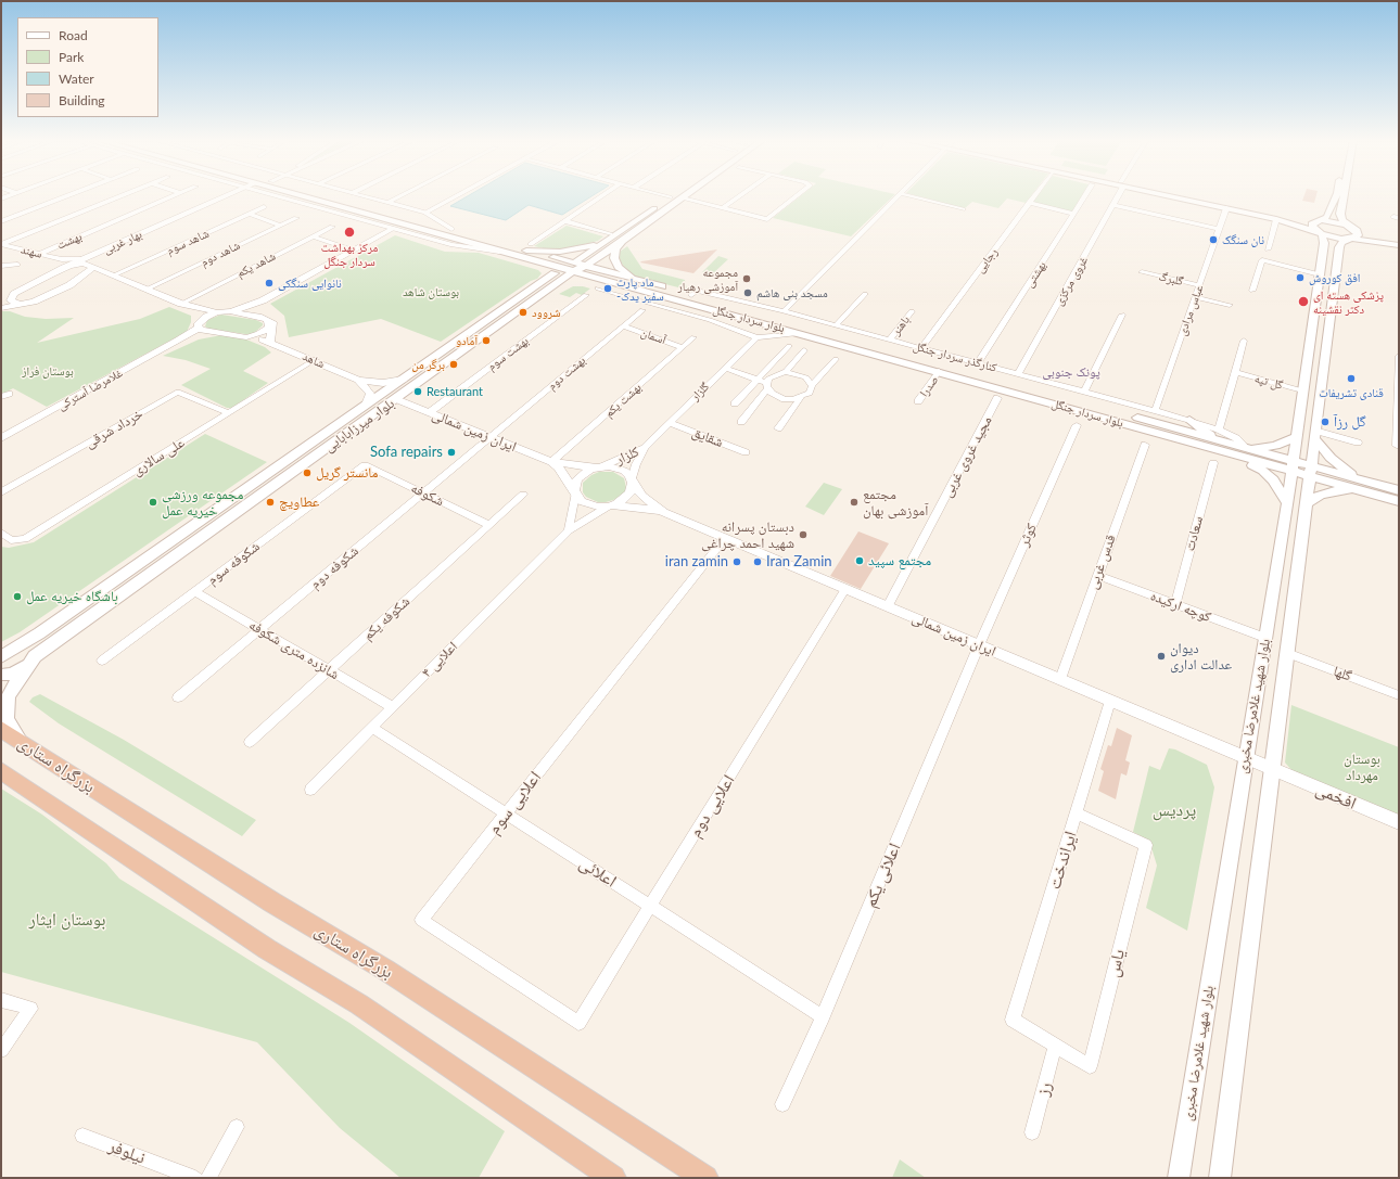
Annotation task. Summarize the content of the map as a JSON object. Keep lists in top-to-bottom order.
{
  "streets": {
    "highway": ["بزرگراه ستاری"],
    "main road": ["بلوار سردار جنگل", "بلوار میرزابابایی", "بلوار شهید غلامرضا مخبری"],
    "street": [
      "بهشت",
      "بهار غربی",
      "شاهد سوم",
      "سهند",
      "شاهد دوم",
      "رجایی",
      "شاهد یکم",
      "بهشتی",
      "گلبرگ",
      "غروی مرکزی",
      "عباس مرادی",
      "باهنر",
      "آسمان",
      "بهشت سوم",
      "کنارگذر سردار جنگل",
      "شاهد",
      "بهشت دوم",
      "گل تپه",
      "صدرا",
      "غلامرضا آسترکی",
      "گلزار",
      "بهشت یکم",
      "خرداد شرقی",
      "ایران زمین شمالی",
      "شقایق",
      "کلزار",
      "علی سالاری",
      "مجید غروی غربی",
      "شکوفه",
      "سعادت",
      "کوثر",
      "قدس غربی",
      "شکوفه سوم",
      "شکوفه دوم",
      "کوچه ارکیده",
      "شکوفه یکم",
      "شانزده متری شکوفه",
      "اعلایی ۴",
      "گلها",
      "افخمی",
      "اعلایی سوم",
      "اعلایی دوم",
      "ایراندخت",
      "اعلائی",
      "اعلائی یکم",
      "یاس",
      "رز",
      "نیلوفر"
    ]
  },
  "crossings": [
    ["بهشت", "سهند"],
    ["رجایی", "کنارگذر سردار جنگل"],
    ["بهشتی", "کنارگذر سردار جنگل"],
    ["گلبرگ", "عباس مرادی"],
    ["غروی مرکزی", "کنارگذر سردار جنگل"],
    ["عباس مرادی", "کنارگذر سردار جنگل"],
    ["بلوار سردار جنگل", "کنارگذر سردار جنگل"],
    ["بلوار سردار جنگل", "گل تپه"],
    ["بلوار سردار جنگل", "صدرا"],
    ["بلوار سردار جنگل", "بلوار میرزابابایی"],
    ["بلوار سردار جنگل", "بلوار شهید غلامرضا مخبری"],
    ["باهنر", "کنارگذر سردار جنگل"],
    ["آسمان", "بهشت دوم"],
    ["آسمان", "بهشت یکم"],
    ["بهشت سوم", "ایران زمین شمالی"],
    ["شاهد", "بلوار میرزابابایی"],
    ["شاهد", "علی سالاری"],
    ["بهشت دوم", "ایران زمین شمالی"],
    ["بهشت دوم", "شکوفه دوم"],
    ["گل تپه", "بلوار شهید غلامرضا مخبری"],
    ["گلزار", "شقایق"],
    ["گلزار", "کلزار"],
    ["بهشت یکم", "ایران زمین شمالی"],
    ["بلوار میرزابابایی", "ایران زمین شمالی"],
    ["بلوار میرزابابایی", "بزرگراه ستاری"],
    ["خرداد شرقی", "علی سالاری"],
    ["ایران زمین شمالی", "کلزار"],
    ["ایران زمین شمالی", "مجید غروی غربی"],
    ["ایران زمین شمالی", "کوثر"],
    ["ایران زمین شمالی", "قدس غربی"],
    ["ایران زمین شمالی", "شکوفه دوم"],
    ["ایران زمین شمالی", "اعلایی ۴"],
    ["ایران زمین شمالی", "بلوار شهید غلامرضا مخبری"],
    ["ایران زمین شمالی", "افخمی"],
    ["ایران زمین شمالی", "اعلایی سوم"],
    ["ایران زمین شمالی", "اعلایی دوم"],
    ["ایران زمین شمالی", "ایراندخت"],
    ["ایران زمین شمالی", "اعلائی یکم"],
    ["کلزار", "اعلایی ۴"],
    ["شکوفه", "شکوفه سوم"],
    ["شکوفه", "شکوفه دوم"],
    ["شکوفه", "شکوفه یکم"],
    ["سعادت", "کوچه ارکیده"],
    ["کوثر", "اعلائی یکم"],
    ["قدس غربی", "کوچه ارکیده"],
    ["شکوفه سوم", "شانزده متری شکوفه"],
    ["شکوفه دوم", "شانزده متری شکوفه"],
    ["کوچه ارکیده", "بلوار شهید غلامرضا مخبری"],
    ["شکوفه یکم", "شانزده متری شکوفه"],
    ["شانزده متری شکوفه", "اعلایی ۴"],
    ["اعلایی ۴", "اعلائی"],
    ["گلها", "بلوار شهید غلامرضا مخبری"],
    ["بلوار شهید غلامرضا مخبری", "افخمی"],
    ["اعلایی سوم", "اعلایی دوم"],
    ["اعلایی سوم", "اعلائی"],
    ["اعلایی دوم", "اعلائی"],
    ["ایراندخت", "یاس"],
    ["اعلائی", "اعلائی یکم"],
    ["یاس", "رز"]
  ],
  "districts": ["پونک جنوبی"],
  "parks": [
    "بوستان شاهد",
    "بوستان فراز",
    "بوستان مهرداد",
    "پردیس",
    "بوستان ایثار"
  ],
  "places": [
    "مرکز بهداشت سردار جنگل",
    "نان سنگک",
    "افق کوروش",
    "مجموعه آموزشی رهیار",
    "نانوایی سنگکی",
    "ماد پارت -سفیر یدک",
    "مسجد بنی هاشم",
    "پزشکی هسته ای دکتر نقشینه",
    "شروود",
    "آمادو",
    "برگر من",
    "قنادی تشریفات",
    "Restaurant",
    "گل رزآ",
    "Sofa repairs",
    "مانستر گریل",
    "مجموعه ورزشی خیریه عمل",
    "عطاویچ",
    "مجتمع آموزشی بهان",
    "دبستان پسرانه شهید احمد چراغی",
    "مجتمع سپید",
    "iran zamin",
    "Iran Zamin",
    "باشگاه خیریه عمل",
    "دیوان عدالت اداری"
  ],
  "legend": [
    "Road",
    "Park",
    "Water",
    "Building"
  ]
}
